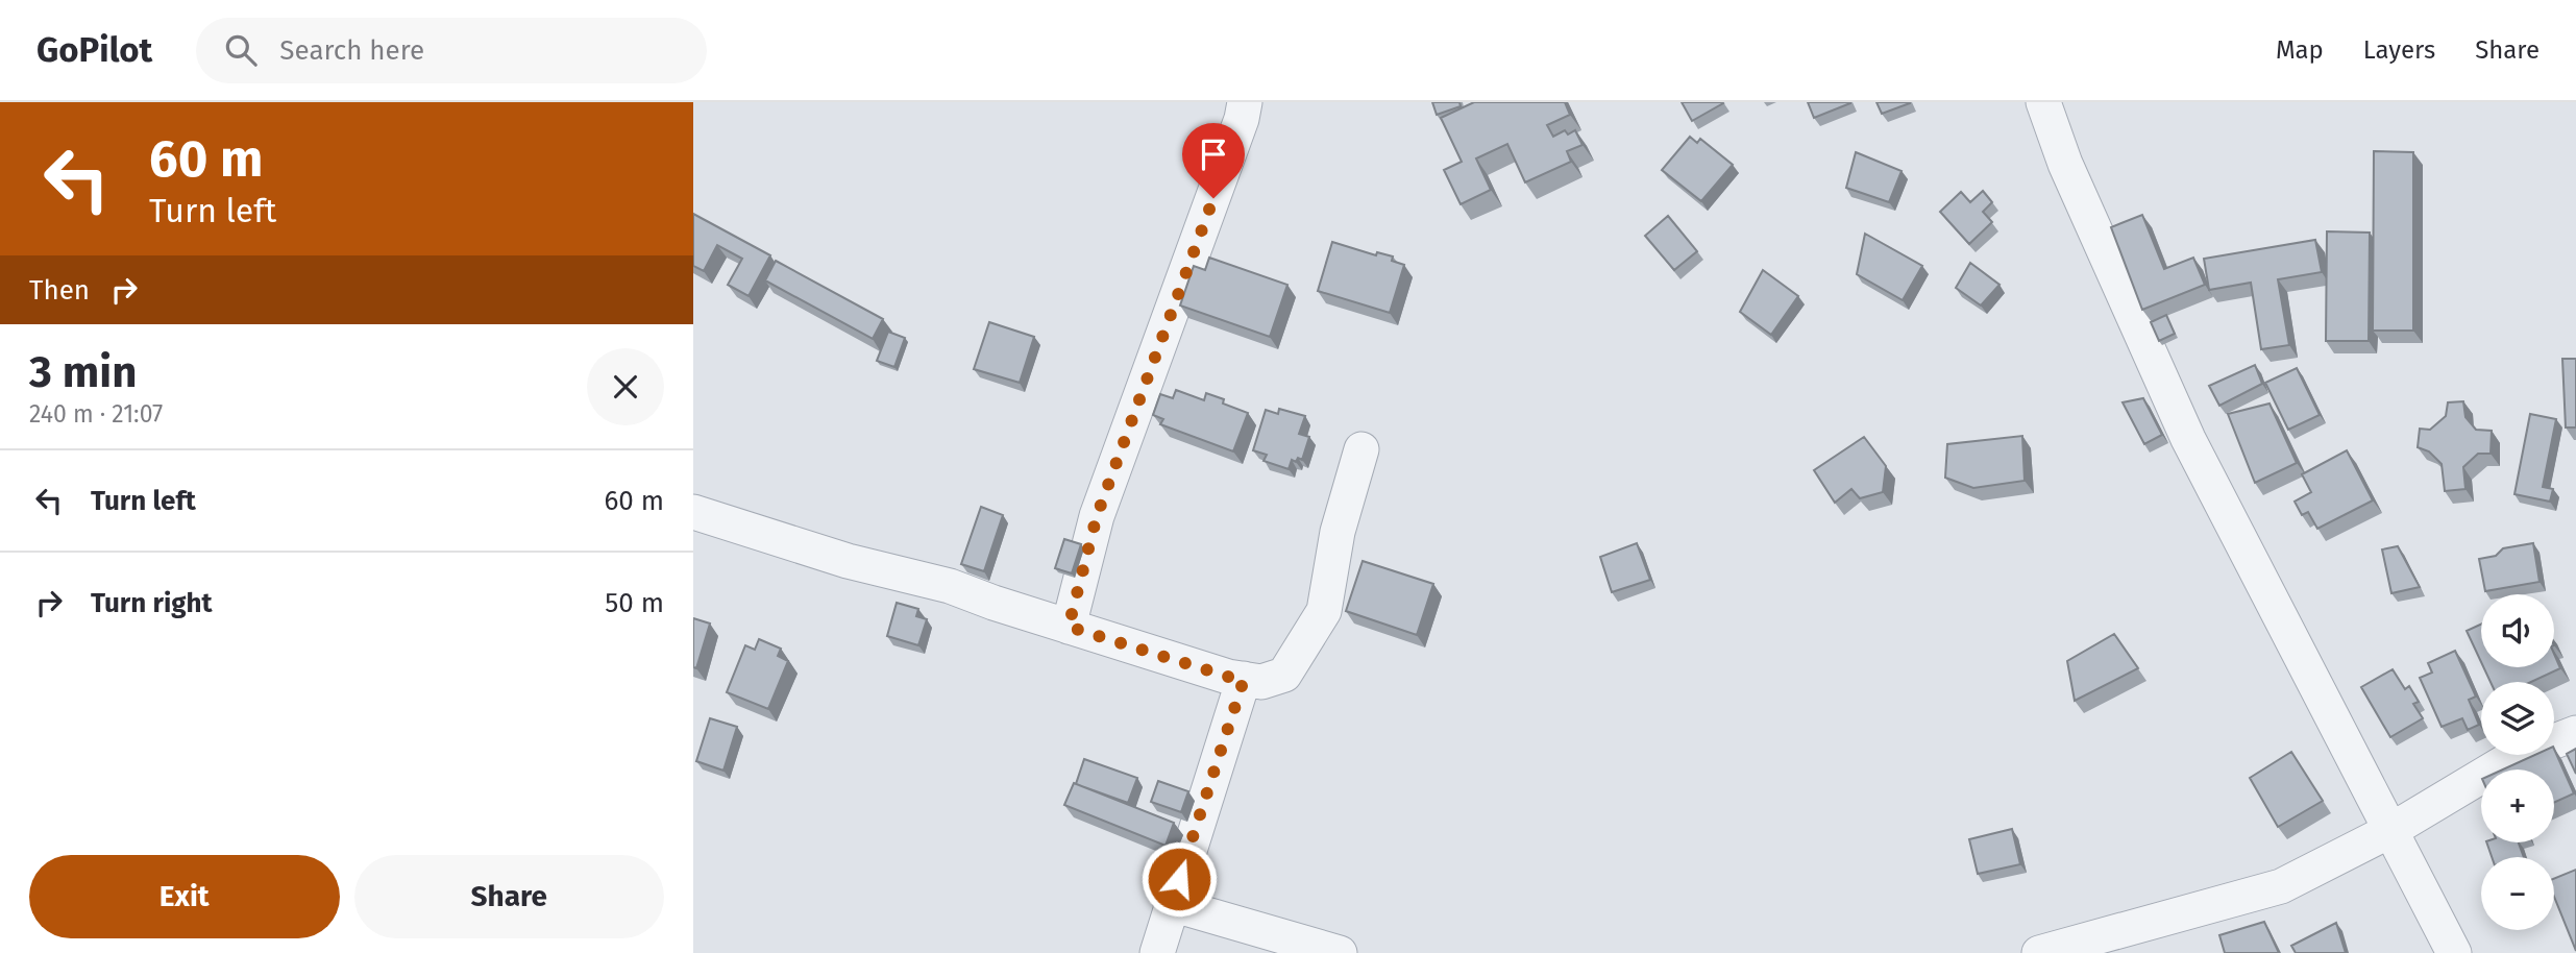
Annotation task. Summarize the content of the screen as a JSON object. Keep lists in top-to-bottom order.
{
  "page": {
    "header": "GoPilot",
    "search": "Search here",
    "nav": ["Map", "Layers", "Share"],
    "turn": ["60 m", "Turn left"],
    "then": "Then",
    "heading": ["3 min", "240 m · 21:07"],
    "list": [
      {
        "name": "Turn left",
        "value": "60 m"
      },
      {
        "name": "Turn right",
        "value": "50 m"
      }
    ],
    "map_buttons": ["+", "−"],
    "buttons": ["Exit", "Share"]
  }
}
